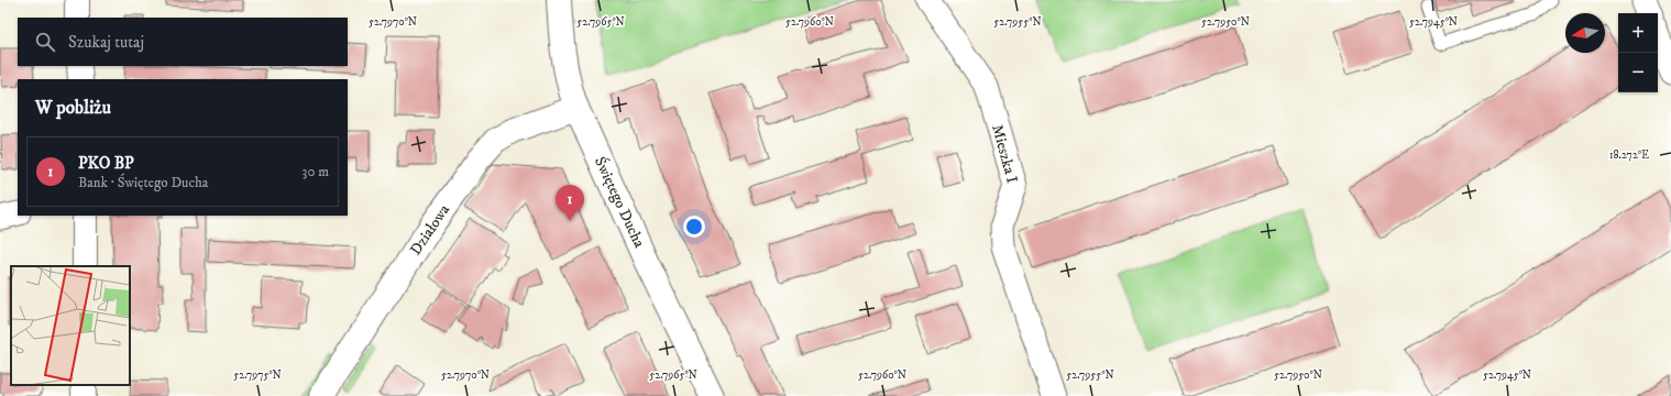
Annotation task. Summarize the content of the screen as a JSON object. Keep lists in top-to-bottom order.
{
  "streets": {
    "main road": ["Świętego Ducha", "Działowa"],
    "street": ["Mieszka I"]
  },
  "crossings": [
    ["Świętego Ducha", "Działowa"]
  ],
  "north": "left",
  "page": {
    "map_buttons": ["+", "−"],
    "search": "Szukaj tutaj",
    "heading": "W pobliżu",
    "list": [
      {
        "mark": "1",
        "name": "PKO BP",
        "note": "Bank · Świętego Ducha",
        "value": "30 m"
      }
    ],
    "pins": "1"
  },
  "coordinates": [
    "52.7970°N",
    "52.7965°N",
    "52.7960°N",
    "52.7955°N",
    "52.7950°N",
    "52.7945°N",
    "18.272°E",
    "52.7975°N"
  ]
}
